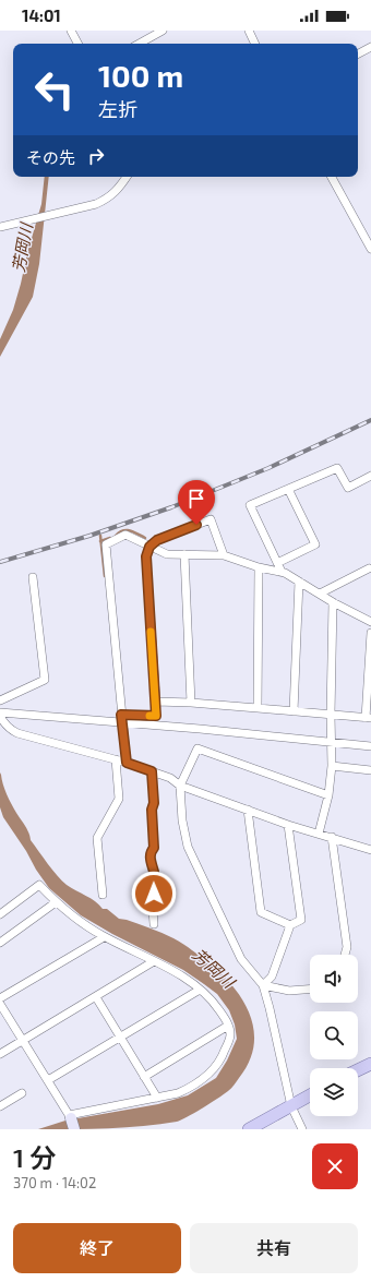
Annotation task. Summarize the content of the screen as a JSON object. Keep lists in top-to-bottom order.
{
  "water": ["芳岡川"],
  "page": {
    "status": "14:01",
    "turn": ["100 m", "左折"],
    "then": "その先",
    "heading": ["1 分", "370 m · 14:02"],
    "buttons": ["終了", "共有"]
  }
}
